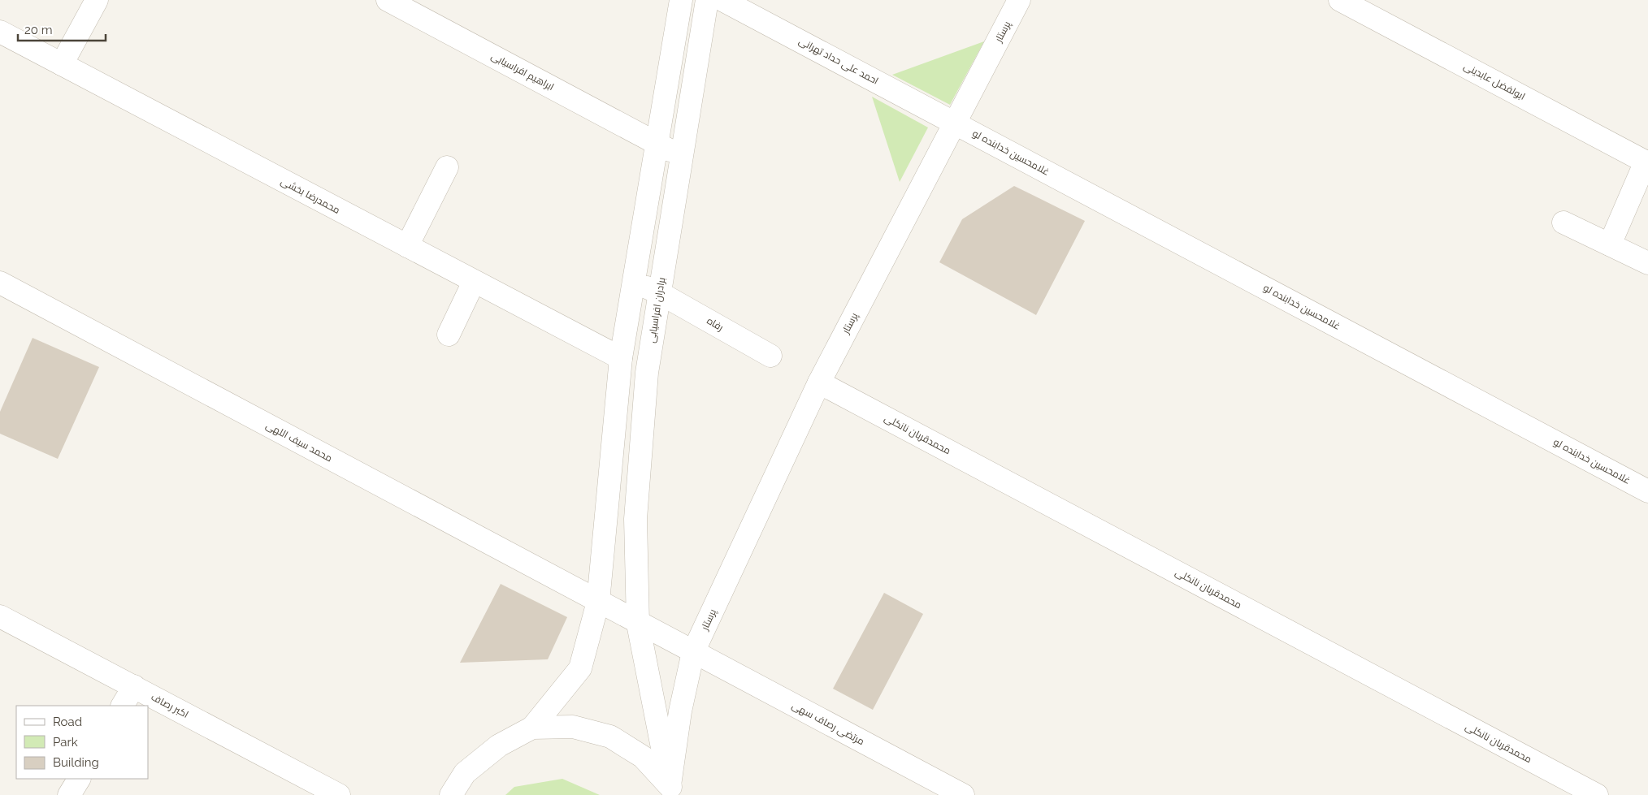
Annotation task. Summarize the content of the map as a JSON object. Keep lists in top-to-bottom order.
{
  "streets": {
    "street": [
      "پرستار",
      "احمد علی حداد تهرانی",
      "ابراهیم افراسیابی",
      "ابولفضل عابدینی",
      "غلامحسین خدابنده لو",
      "محمدرضا بخشی",
      "برادران افراسیابی",
      "رفاه",
      "محمدقربان نانکلی",
      "محمد سیف اللهی",
      "اکبر رصاف",
      "مرتضی رصاف سهی"
    ]
  },
  "crossings": [
    ["پرستار", "احمد علی حداد تهرانی"],
    ["پرستار", "غلامحسین خدابنده لو"],
    ["پرستار", "برادران افراسیابی"],
    ["پرستار", "محمدقربان نانکلی"],
    ["پرستار", "مرتضی رصاف سهی"],
    ["احمد علی حداد تهرانی", "غلامحسین خدابنده لو"],
    ["ابراهیم افراسیابی", "برادران افراسیابی"],
    ["برادران افراسیابی", "رفاه"],
    ["برادران افراسیابی", "محمد سیف اللهی"],
    ["برادران افراسیابی", "مرتضی رصاف سهی"],
    ["محمد سیف اللهی", "مرتضی رصاف سهی"]
  ],
  "legend": ["Road", "Park", "Building"],
  "scale_bar": "20 m"
}
